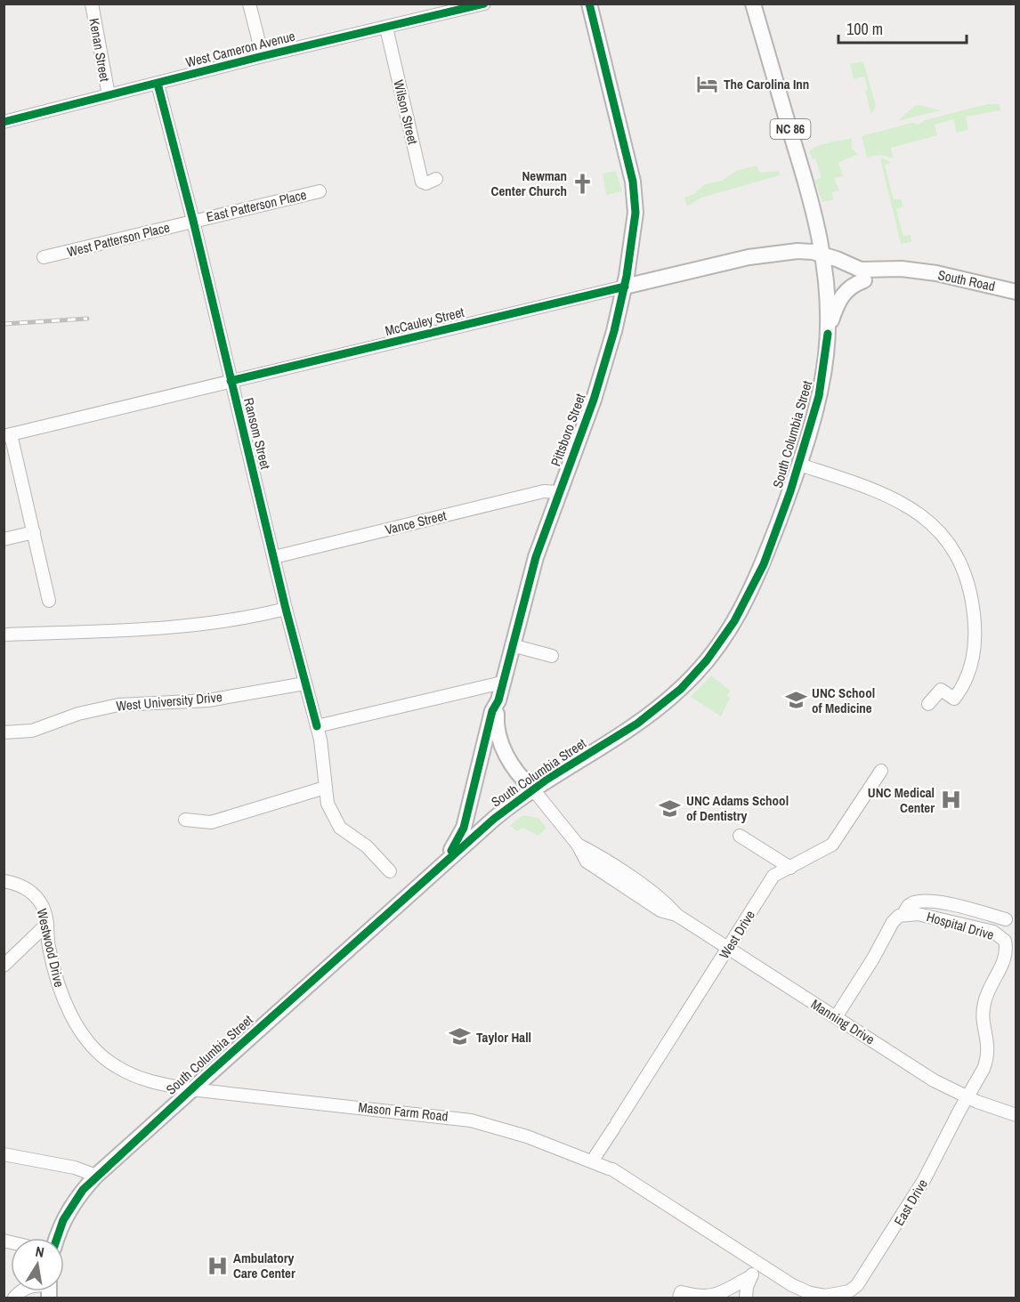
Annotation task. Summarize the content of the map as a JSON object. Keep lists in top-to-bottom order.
{
  "streets": {
    "main road": [
      "NC 86",
      "South Road",
      "McCauley Street",
      "Pittsboro Street",
      "South Columbia Street",
      "Manning Drive"
    ],
    "street": [
      "West Cameron Avenue",
      "Kenan Street",
      "Wilson Street",
      "East Patterson Place",
      "West Patterson Place",
      "Ransom Street",
      "Vance Street",
      "West University Drive",
      "Hospital Drive",
      "West Drive",
      "Westwood Drive",
      "Mason Farm Road",
      "East Drive"
    ]
  },
  "crossings": [
    ["West Cameron Avenue", "Kenan Street"],
    ["West Cameron Avenue", "Wilson Street"],
    ["West Cameron Avenue", "Ransom Street"],
    ["East Patterson Place", "West Patterson Place"],
    ["East Patterson Place", "Ransom Street"],
    ["West Patterson Place", "Ransom Street"],
    ["South Road", "McCauley Street"],
    ["South Road", "South Columbia Street"],
    ["McCauley Street", "Pittsboro Street"],
    ["McCauley Street", "Ransom Street"],
    ["McCauley Street", "South Columbia Street"],
    ["Pittsboro Street", "South Columbia Street"],
    ["Pittsboro Street", "Vance Street"],
    ["Pittsboro Street", "Manning Drive"],
    ["Ransom Street", "Vance Street"],
    ["Ransom Street", "West University Drive"],
    ["South Columbia Street", "Westwood Drive"],
    ["South Columbia Street", "Manning Drive"],
    ["South Columbia Street", "Mason Farm Road"],
    ["Hospital Drive", "Manning Drive"],
    ["Hospital Drive", "East Drive"],
    ["West Drive", "Manning Drive"],
    ["West Drive", "Mason Farm Road"],
    ["Westwood Drive", "Mason Farm Road"],
    ["Manning Drive", "East Drive"],
    ["Mason Farm Road", "East Drive"]
  ],
  "places": {
    "hotel": ["The Carolina Inn"],
    "church": ["Newman Center Church"],
    "school or university": ["UNC School of Medicine", "UNC Adams School of Dentistry", "Taylor Hall"],
    "hospital": ["UNC Medical Center", "Ambulatory Care Center"]
  },
  "scale_bar": "100 m",
  "north": "top"
}
